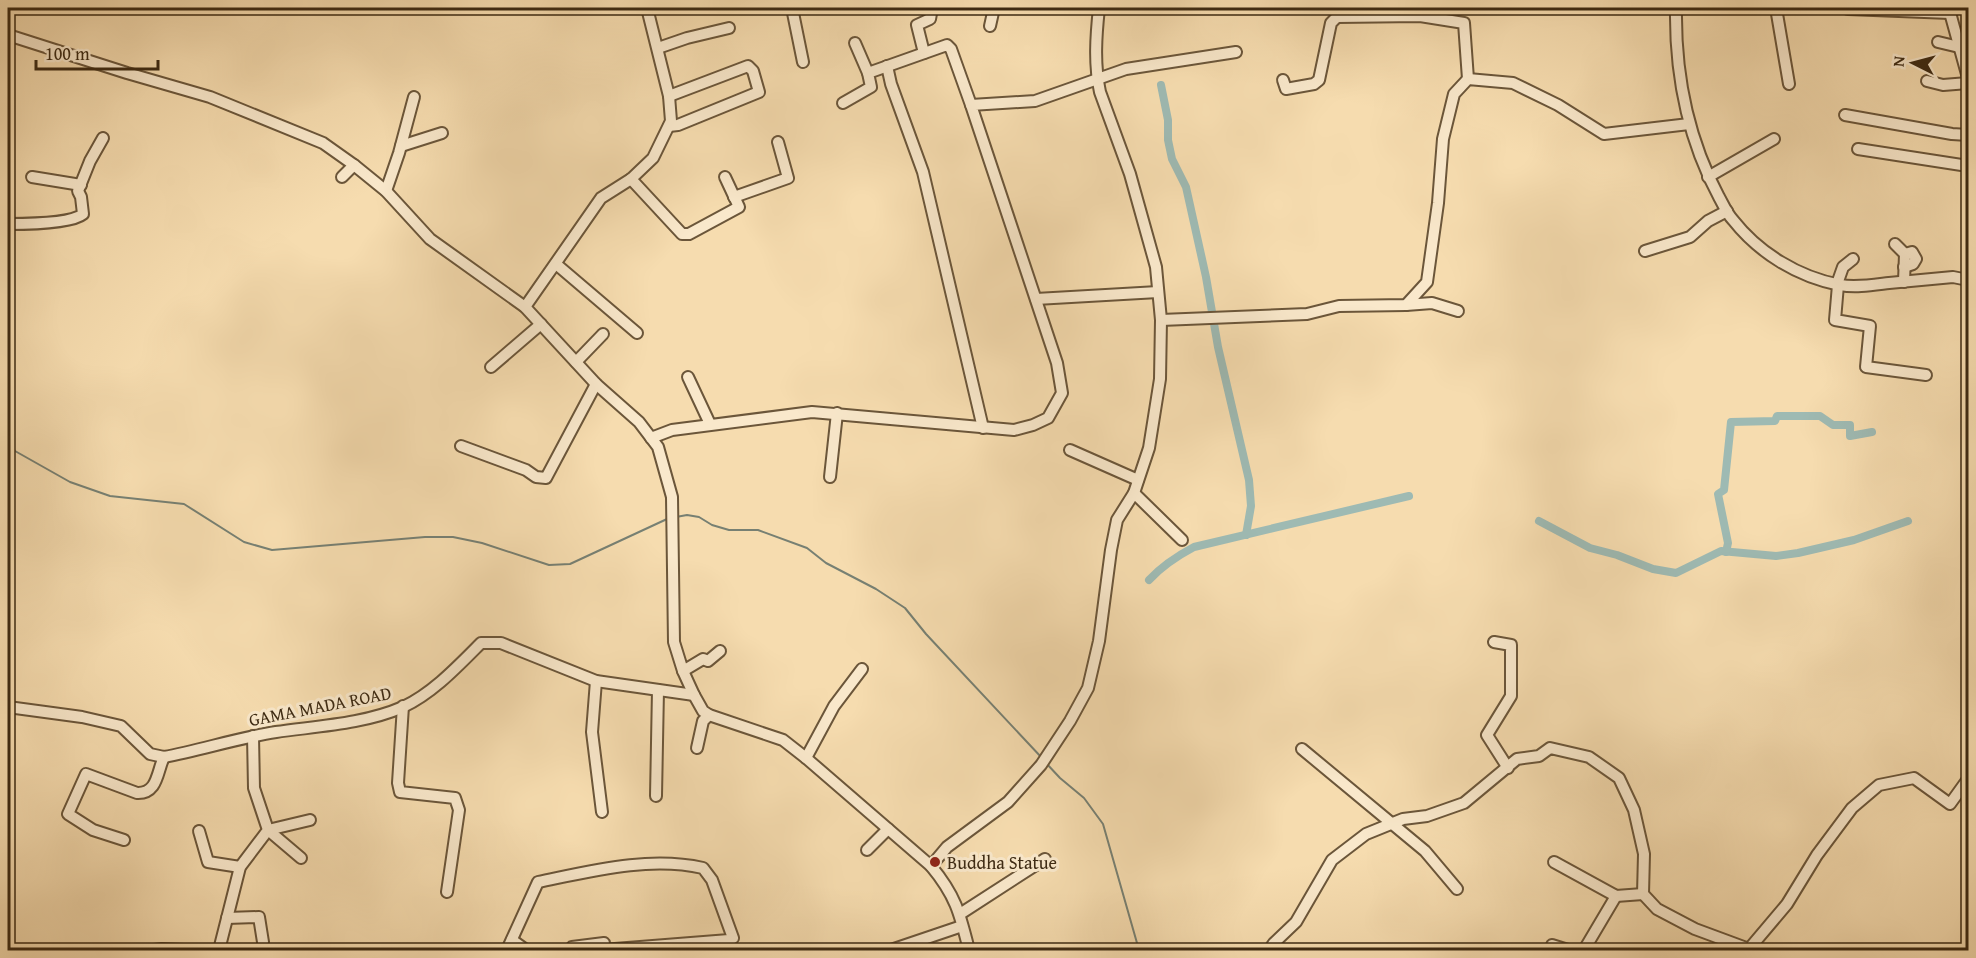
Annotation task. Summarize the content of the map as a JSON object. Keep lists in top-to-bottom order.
{
  "streets": {
    "street": ["GAMA MADA ROAD"]
  },
  "places": ["Buddha Statue"],
  "scale_bar": "100 m",
  "north": "left"
}
